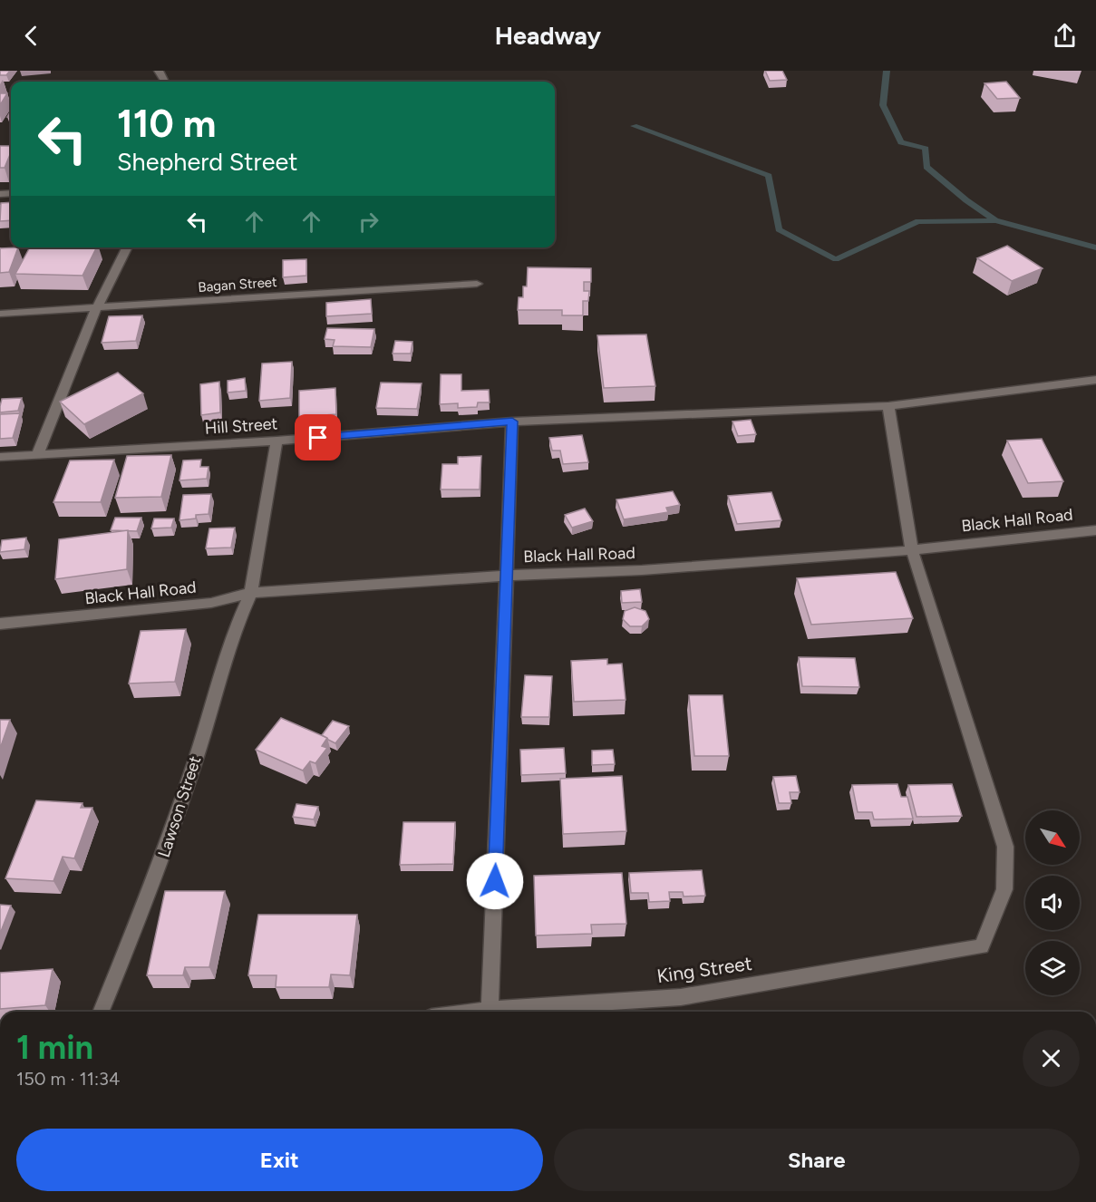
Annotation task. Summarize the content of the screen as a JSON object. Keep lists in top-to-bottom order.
{
  "streets": {
    "street": [
      "Bagan Street",
      "Hill Street",
      "Black Hall Road",
      "Lawson Street",
      "King Street"
    ]
  },
  "crossings": [
    ["Hill Street", "Lawson Street"],
    ["Black Hall Road", "Lawson Street"],
    ["Black Hall Road", "King Street"]
  ],
  "north": "bottom right",
  "page": {
    "header": "Headway",
    "turn": ["110 m", "Shepherd Street"],
    "heading": ["1 min", "150 m · 11:34"],
    "buttons": ["Exit", "Share"]
  }
}
